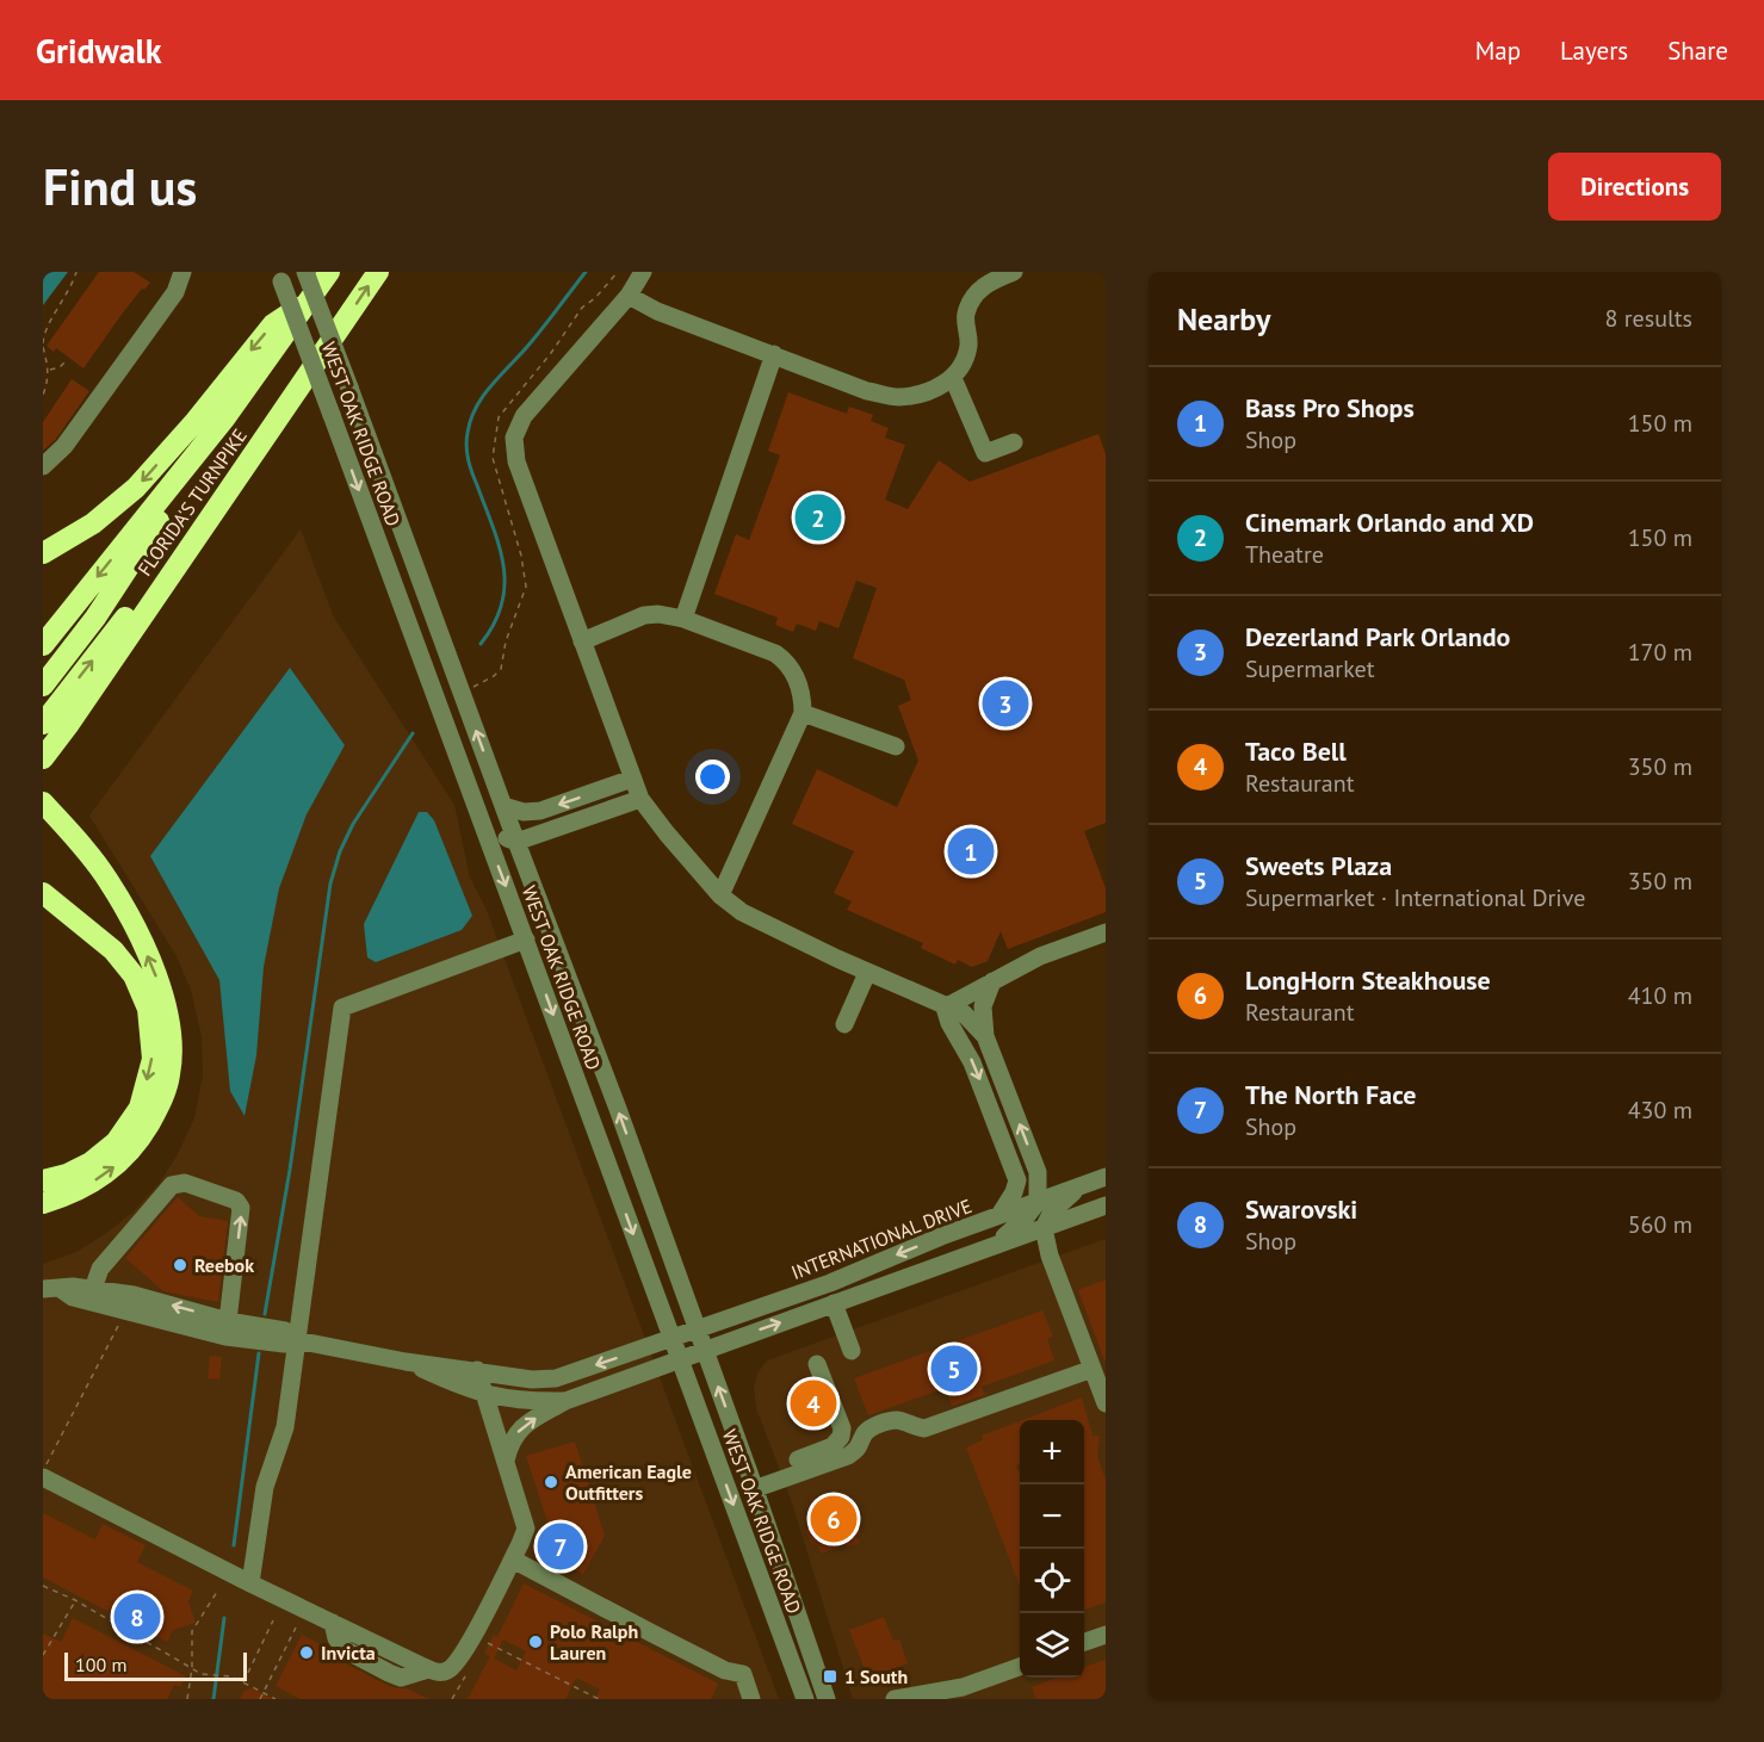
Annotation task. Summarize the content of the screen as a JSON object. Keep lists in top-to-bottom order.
{
  "streets": {
    "highway": ["FLORIDA'S TURNPIKE"],
    "street": ["WEST OAK RIDGE ROAD", "INTERNATIONAL DRIVE"]
  },
  "crossings": [
    ["WEST OAK RIDGE ROAD", "INTERNATIONAL DRIVE"]
  ],
  "places": {
    "other": [
      "Reebok",
      "American Eagle Outfitters",
      "Polo Ralph Lauren",
      "Invicta"
    ],
    "transit": ["1 South"]
  },
  "scale_bar": "100 m",
  "page": {
    "header": "Gridwalk",
    "nav": ["Map", "Layers", "Share"],
    "buttons": "Directions",
    "title": "Find us",
    "heading": ["Nearby", "8 results"],
    "list": [
      {
        "mark": "1",
        "name": "Bass Pro Shops",
        "note": "Shop",
        "value": "150 m"
      },
      {
        "mark": "2",
        "name": "Cinemark Orlando and XD",
        "note": "Theatre",
        "value": "150 m"
      },
      {
        "mark": "3",
        "name": "Dezerland Park Orlando",
        "note": "Supermarket",
        "value": "170 m"
      },
      {
        "mark": "4",
        "name": "Taco Bell",
        "note": "Restaurant",
        "value": "350 m"
      },
      {
        "mark": "5",
        "name": "Sweets Plaza",
        "note": "Supermarket · International Drive",
        "value": "350 m"
      },
      {
        "mark": "6",
        "name": "LongHorn Steakhouse",
        "note": "Restaurant",
        "value": "410 m"
      },
      {
        "mark": "7",
        "name": "The North Face",
        "note": "Shop",
        "value": "430 m"
      },
      {
        "mark": "8",
        "name": "Swarovski",
        "note": "Shop",
        "value": "560 m"
      }
    ],
    "pins": [
      "2",
      "3",
      "1",
      "5",
      "4",
      "6",
      "7",
      "8"
    ],
    "map_buttons": ["+", "−"],
    "scale": "100 m"
  }
}
